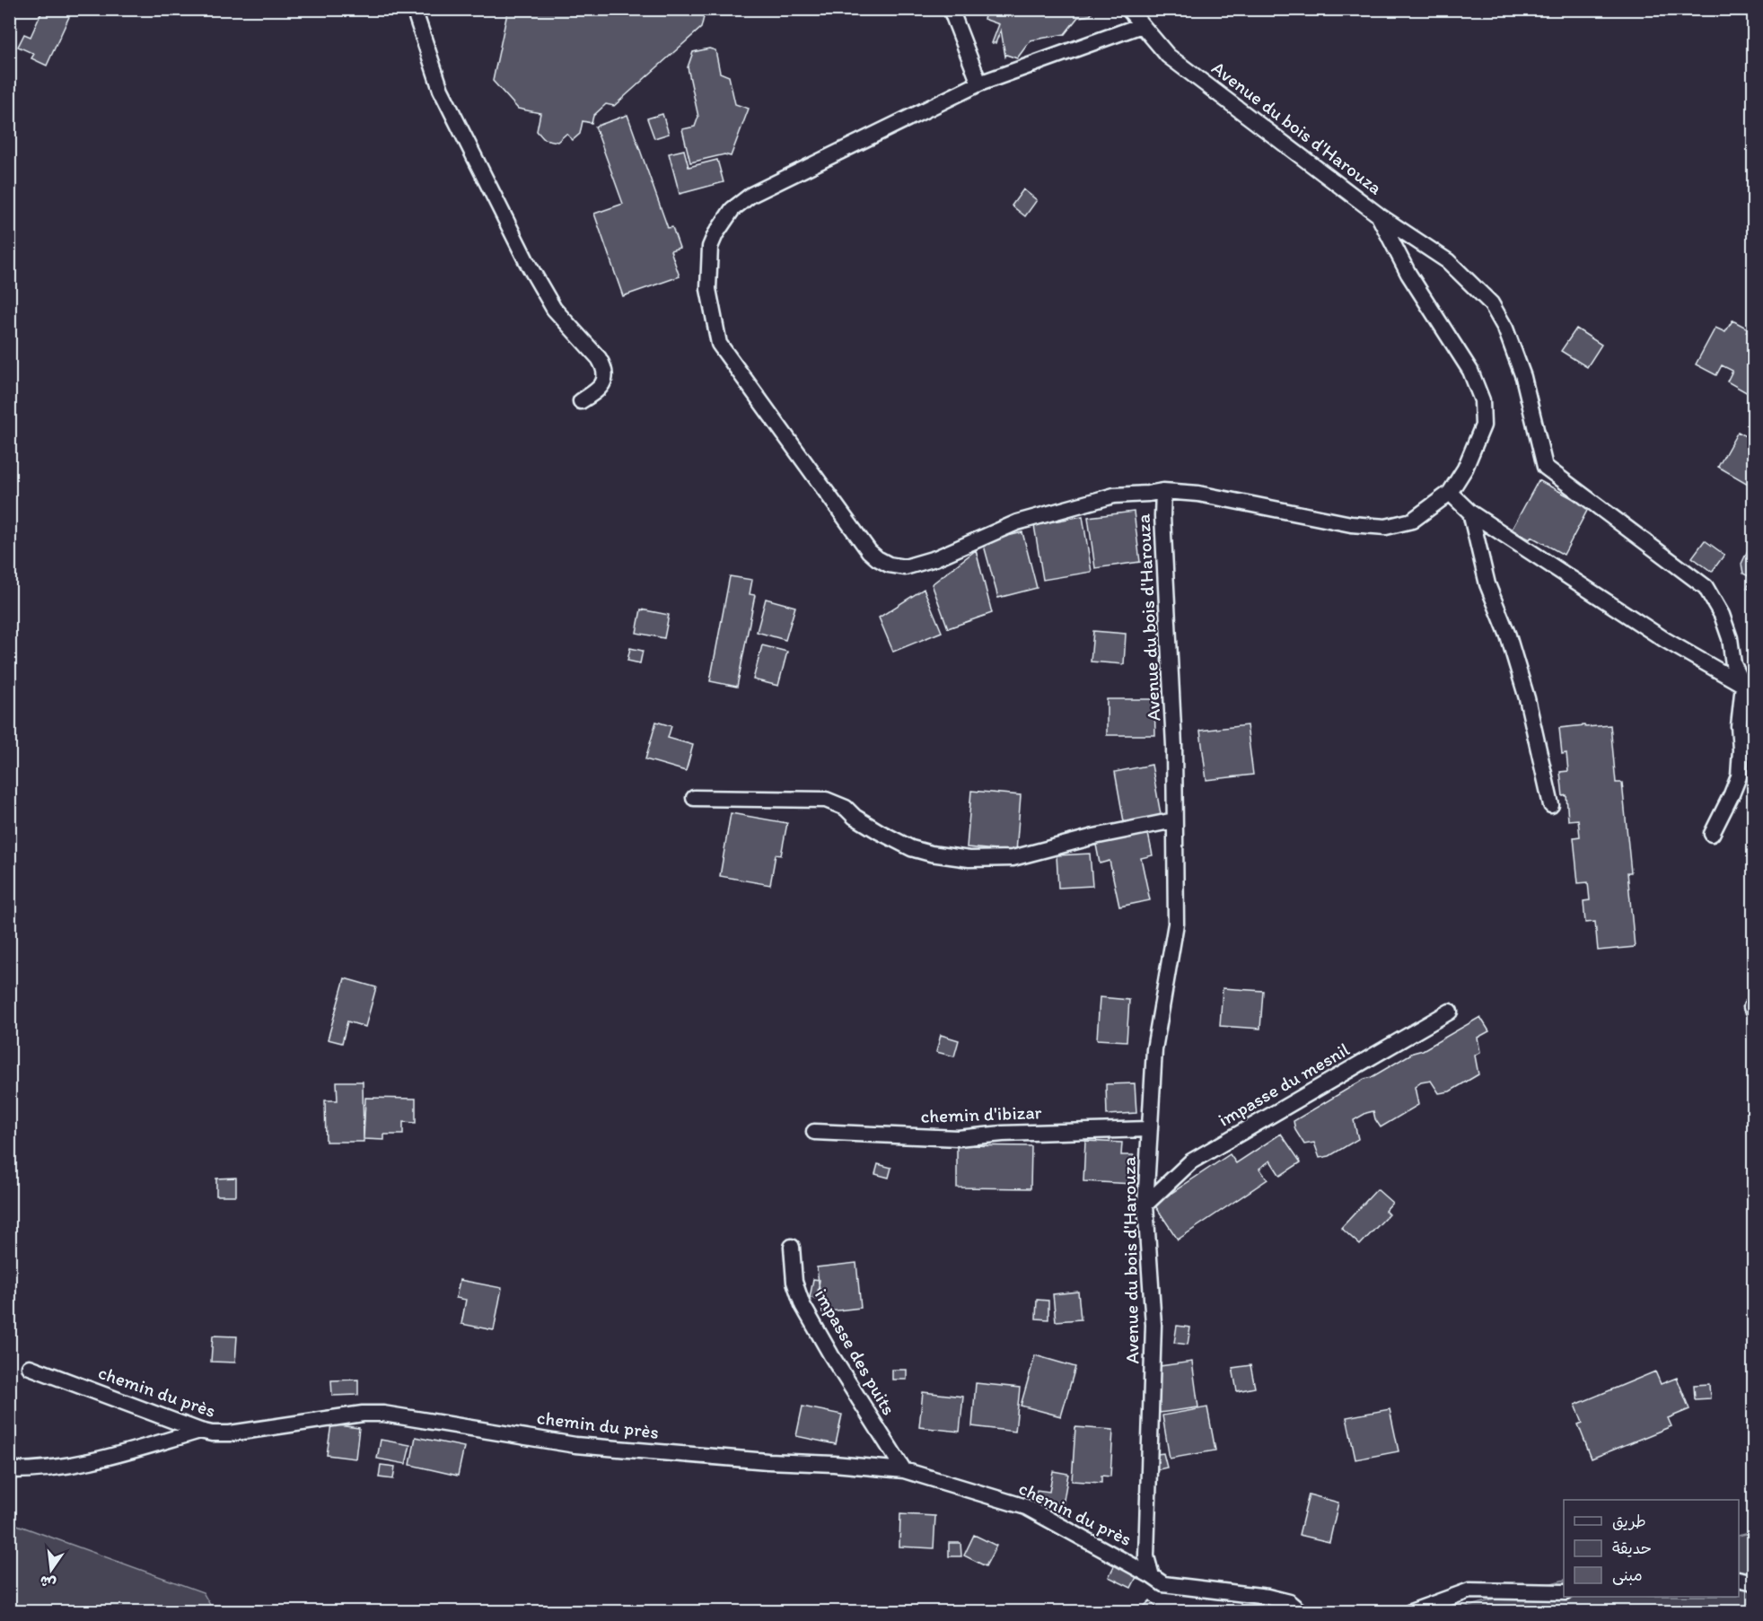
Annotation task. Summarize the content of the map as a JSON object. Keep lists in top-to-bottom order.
{
  "streets": {
    "street": [
      "Avenue du bois d'Harouza",
      "impasse du mesnil",
      "chemin d'ibizar",
      "impasse des puits",
      "chemin du près"
    ]
  },
  "crossings": [
    ["Avenue du bois d'Harouza", "impasse du mesnil"],
    ["Avenue du bois d'Harouza", "chemin d'ibizar"],
    ["Avenue du bois d'Harouza", "chemin du près"],
    ["impasse des puits", "chemin du près"]
  ],
  "legend": ["طريق", "حديقة", "مبنى"],
  "north": "bottom"
}
